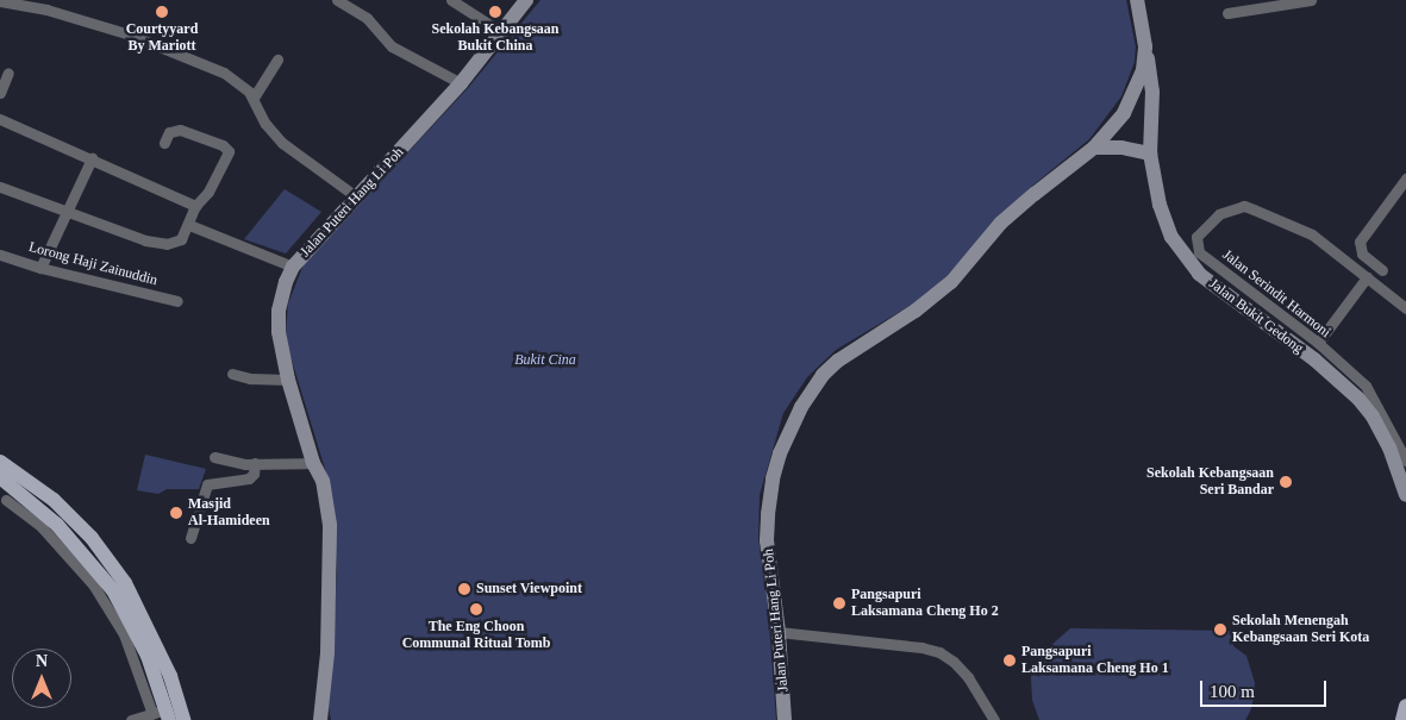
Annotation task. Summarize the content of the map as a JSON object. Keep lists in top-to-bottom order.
{
  "streets": {
    "street": [
      "Jalan Puteri Hang Li Poh",
      "Lorong Haji Zainuddin",
      "Jalan Serindit Harmoni",
      "Jalan Bukit Gedong"
    ]
  },
  "crossings": [
    ["Jalan Puteri Hang Li Poh", "Jalan Bukit Gedong"],
    ["Jalan Serindit Harmoni", "Jalan Bukit Gedong"]
  ],
  "parks": ["Bukit Cina"],
  "places": [
    "Courtyyard By Mariott",
    "Sekolah Kebangsaan Bukit China",
    "Sekolah Kebangsaan Seri Bandar",
    "Masjid Al-Hamideen",
    "Sunset Viewpoint",
    "Pangsapuri Laksamana Cheng Ho 2",
    "The Eng Choon Communal Ritual Tomb",
    "Sekolah Menengah Kebangsaan Seri Kota",
    "Pangsapuri Laksamana Cheng Ho 1"
  ],
  "scale_bar": "100 m",
  "north": "top"
}
